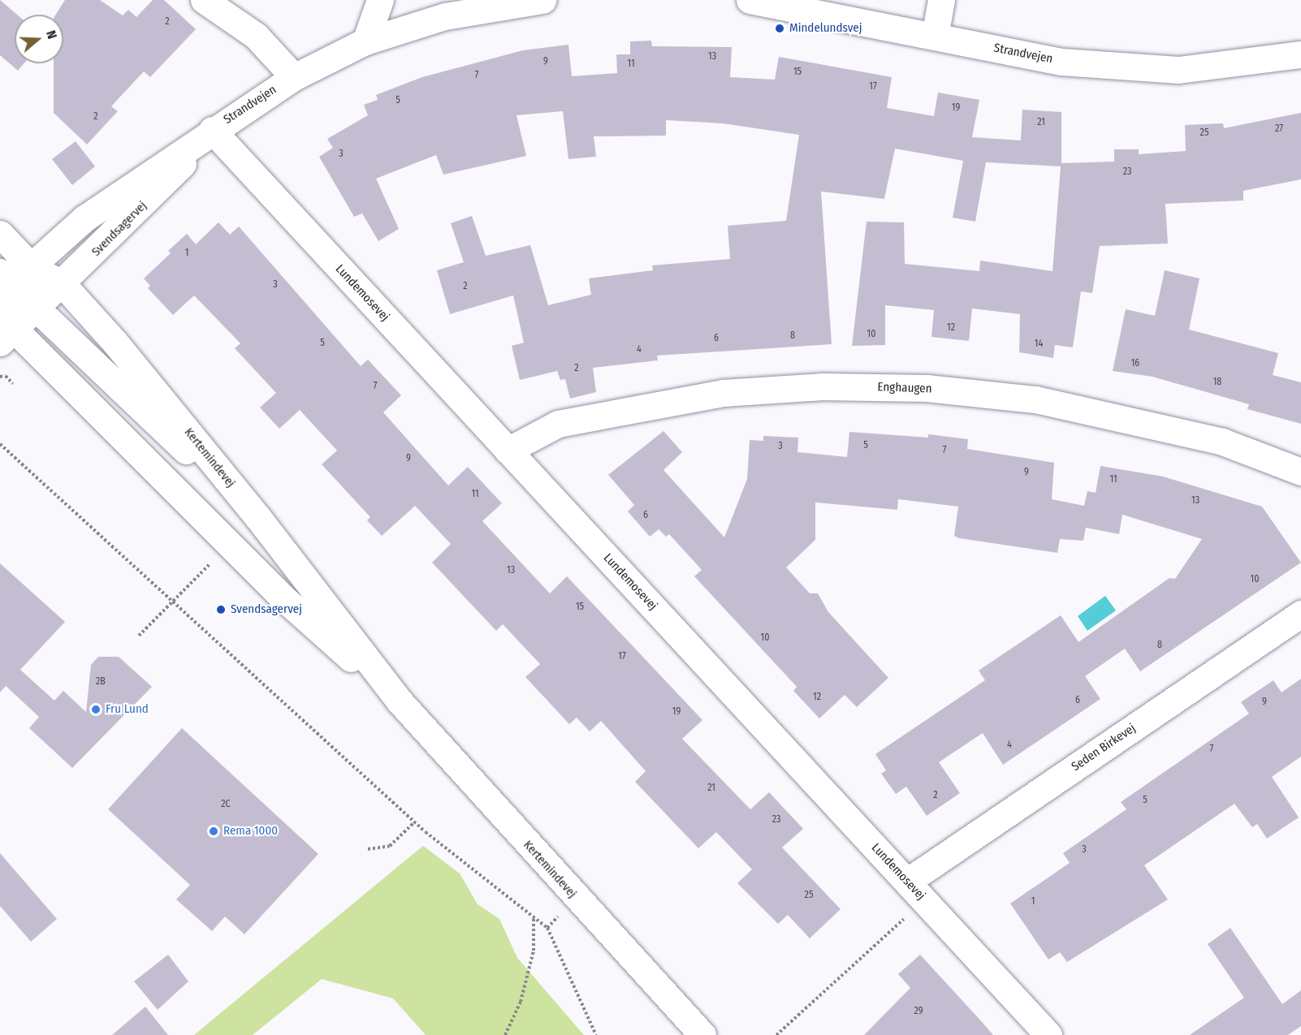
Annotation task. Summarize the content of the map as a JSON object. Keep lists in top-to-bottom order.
{
  "streets": {
    "street": [
      "Strandvejen",
      "Svendsagervej",
      "Lundemosevej",
      "Enghaugen",
      "Kertemindevej",
      "Seden Birkevej"
    ]
  },
  "crossings": [
    ["Strandvejen", "Svendsagervej"],
    ["Strandvejen", "Lundemosevej"],
    ["Svendsagervej", "Lundemosevej"],
    ["Svendsagervej", "Kertemindevej"],
    ["Lundemosevej", "Enghaugen"],
    ["Lundemosevej", "Seden Birkevej"]
  ],
  "places": [
    "Mindelundsvej",
    "Svendsagervej",
    "Fru Lund",
    "Rema 1000"
  ],
  "house_numbers": [
    "2",
    "13",
    "9",
    "11",
    "15",
    "7",
    "17",
    "5",
    "19",
    "2",
    "21",
    "27",
    "25",
    "3",
    "23",
    "1",
    "3",
    "2",
    "12",
    "10",
    "8",
    "6",
    "5",
    "14",
    "4",
    "16",
    "2",
    "18",
    "7",
    "5",
    "3",
    "7",
    "9",
    "9",
    "11",
    "11",
    "13",
    "6",
    "13",
    "10",
    "15",
    "10",
    "8",
    "17",
    "2B",
    "12",
    "6",
    "9",
    "19",
    "4",
    "7",
    "21",
    "2",
    "5",
    "2C",
    "23",
    "3",
    "25",
    "1",
    "29"
  ],
  "north": "right"
}
